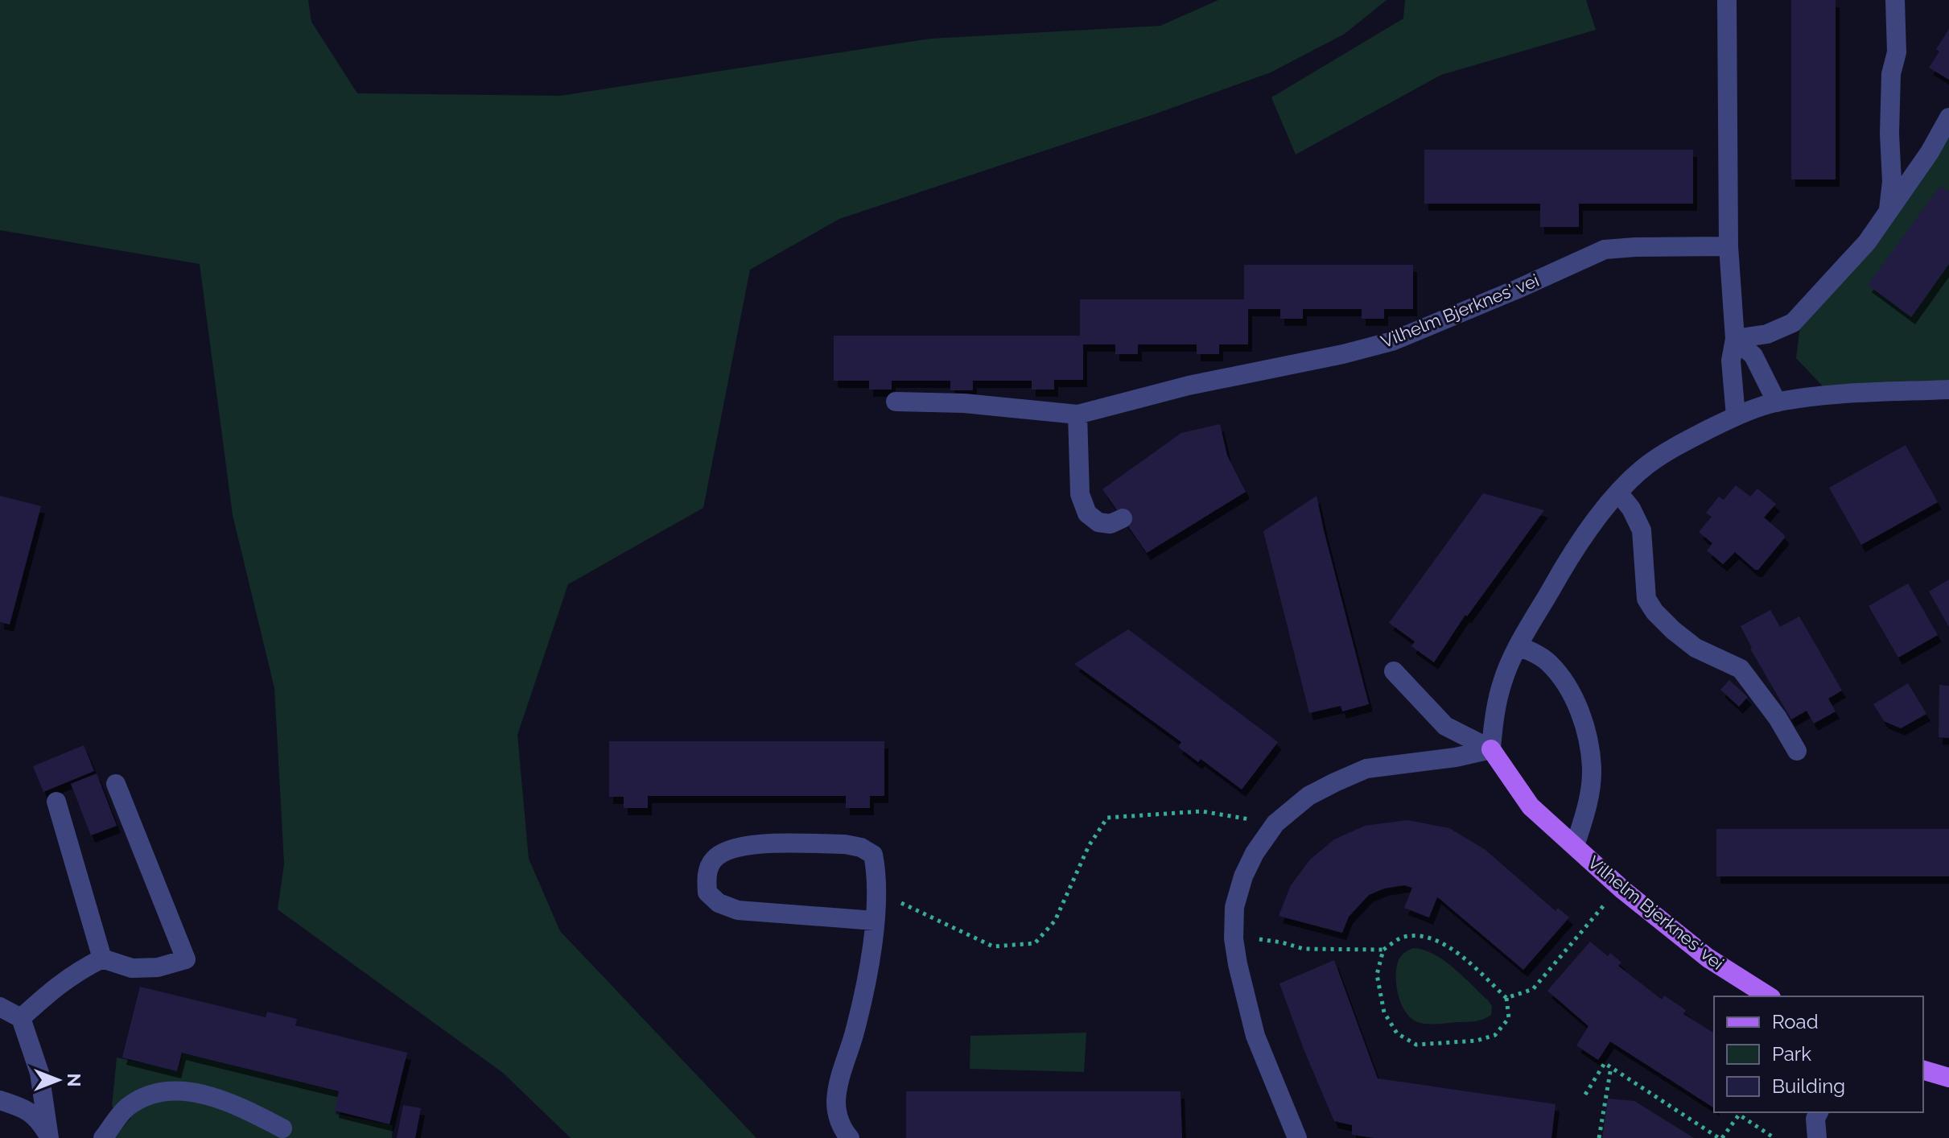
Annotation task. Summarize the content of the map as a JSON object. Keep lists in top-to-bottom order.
{
  "streets": {
    "main road": ["Vilhelm Bjerknes' vei"]
  },
  "legend": ["Road", "Park", "Building"],
  "north": "right"
}
